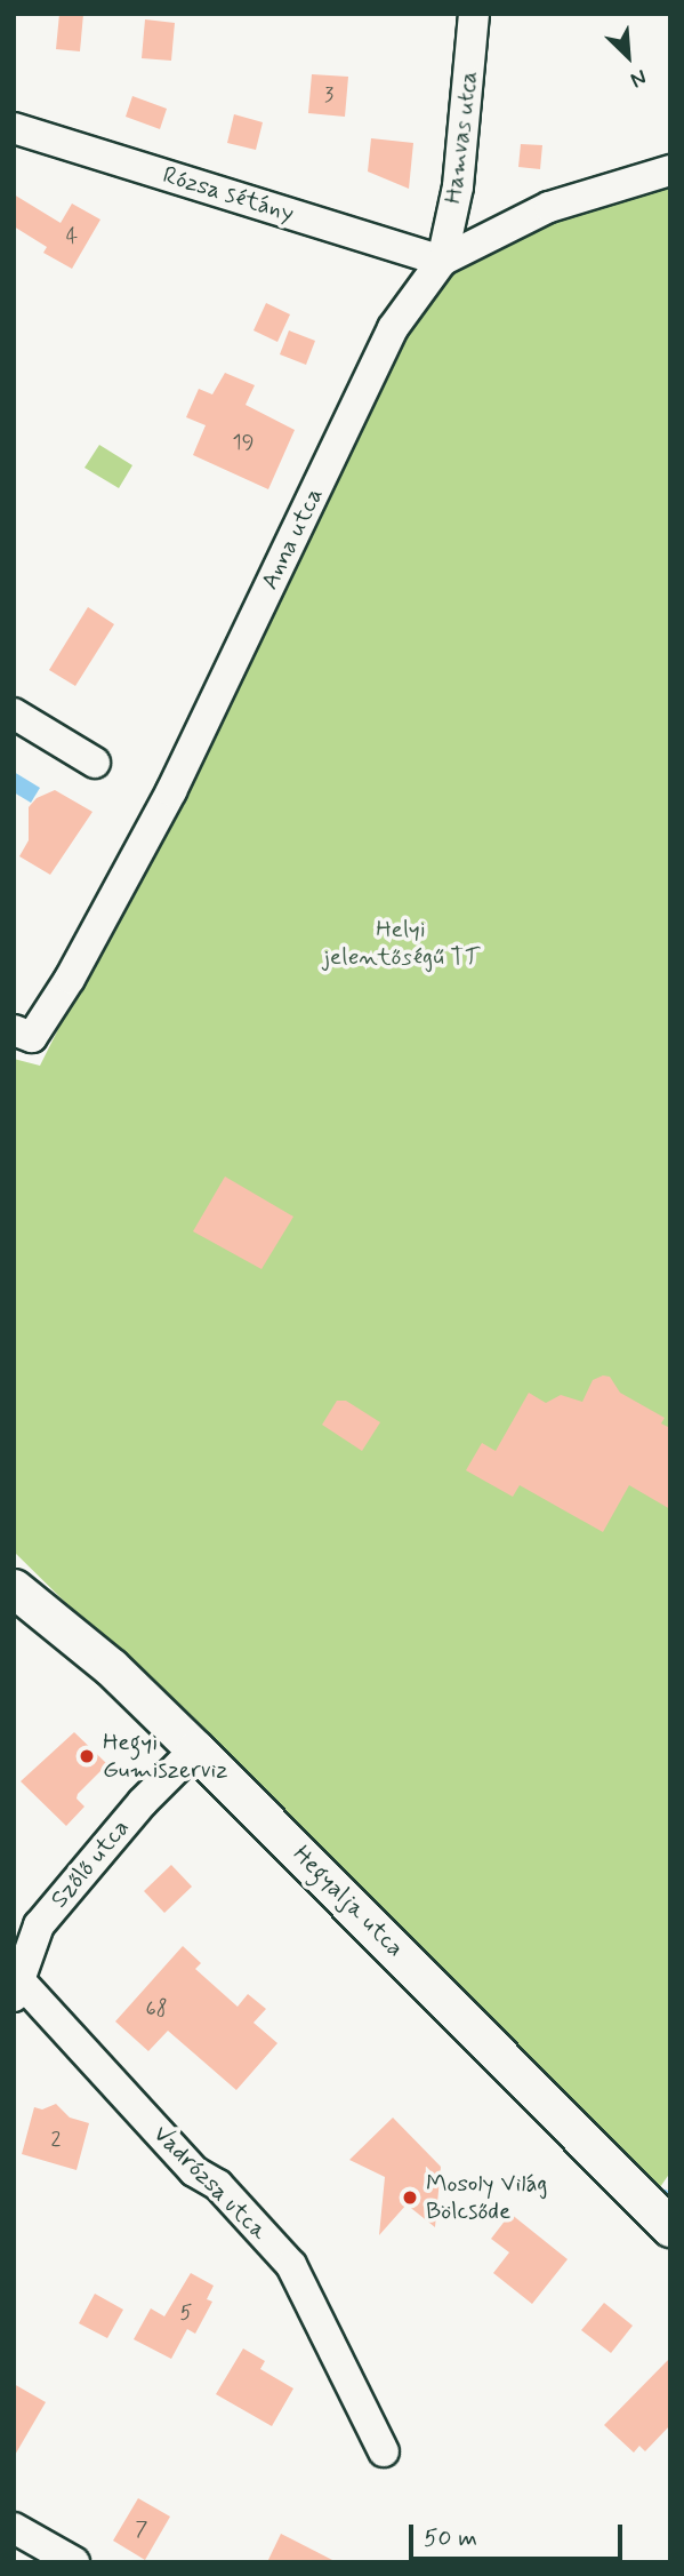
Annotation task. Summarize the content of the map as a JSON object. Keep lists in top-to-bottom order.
{
  "streets": {
    "street": [
      "Hamvas utca",
      "Rózsa sétány",
      "Anna utca",
      "Szőlő utca",
      "Hegyalja utca",
      "Vadrózsa utca"
    ]
  },
  "crossings": [
    ["Hamvas utca", "Rózsa sétány"],
    ["Hamvas utca", "Anna utca"],
    ["Rózsa sétány", "Anna utca"],
    ["Szőlő utca", "Hegyalja utca"],
    ["Szőlő utca", "Vadrózsa utca"]
  ],
  "parks": ["Helyi jelentőségű TT"],
  "places": ["Hegyi Gumiszerviz", "Mosoly Világ Bölcsőde"],
  "house_numbers": [
    "3",
    "4",
    "19",
    "68",
    "2",
    "5",
    "7"
  ],
  "scale_bar": "50 m",
  "north": "bottom right"
}
